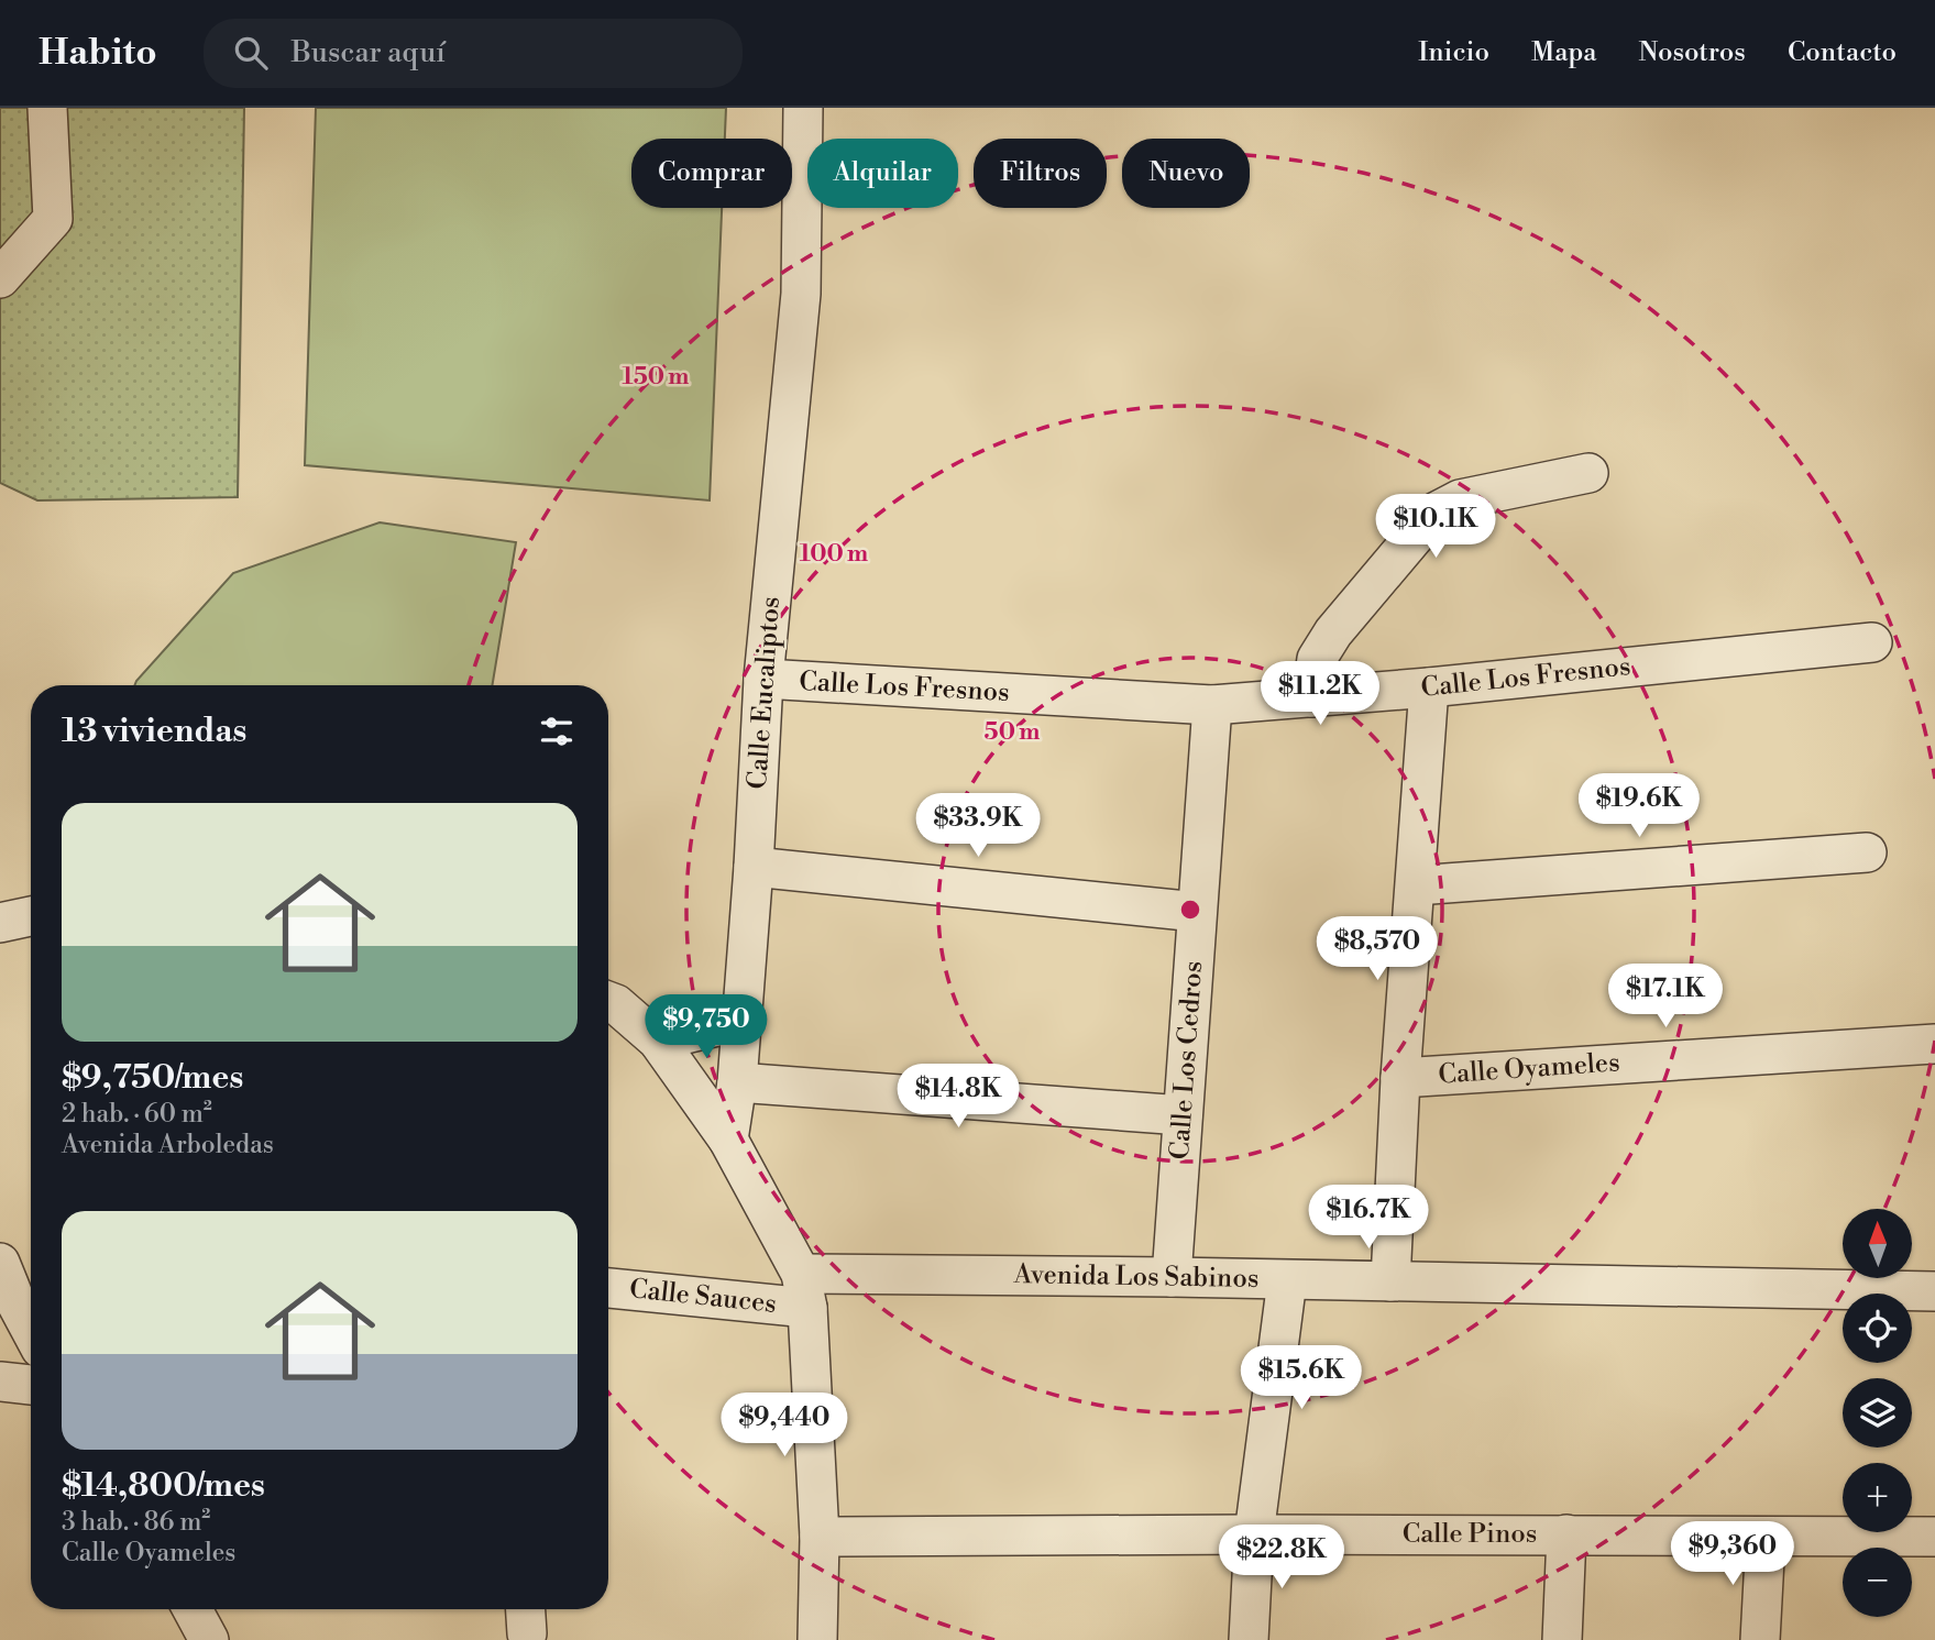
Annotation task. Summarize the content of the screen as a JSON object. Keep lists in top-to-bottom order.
{
  "streets": {
    "street": [
      "Calle Los Fresnos",
      "Calle Eucaliptos",
      "Calle Los Cedros",
      "Calle Oyameles",
      "Avenida Los Sabinos",
      "Calle Sauces",
      "Calle Pinos"
    ]
  },
  "crossings": [
    ["Calle Los Fresnos", "Calle Eucaliptos"],
    ["Calle Los Fresnos", "Calle Los Cedros"],
    ["Calle Los Cedros", "Avenida Los Sabinos"],
    ["Avenida Los Sabinos", "Calle Sauces"]
  ],
  "north": "top",
  "page": {
    "header": "Habito",
    "search": "Buscar aquí",
    "nav": [
      "Inicio",
      "Mapa",
      "Nosotros",
      "Contacto"
    ],
    "chip": [
      "Comprar",
      "Alquilar",
      "Filtros",
      "Nuevo"
    ],
    "price": [
      "$10.1K",
      "$11.2K",
      "$19.6K",
      "$33.9K",
      "$8,570",
      "$17.1K",
      "$9,750",
      "$14.8K",
      "$16.7K",
      "$15.6K",
      "$9,440",
      "$9,360",
      "$22.8K"
    ],
    "heading": "13 viviendas",
    "list": [
      {
        "name": "$9,750/mes",
        "note": "2 hab. · 60 m² · Avenida Arboledas"
      },
      {
        "name": "$14,800/mes",
        "note": "3 hab. · 86 m² · Calle Oyameles"
      }
    ],
    "map_buttons": ["+", "−"]
  },
  "rings": ["150 m", "100 m", "50 m"]
}
